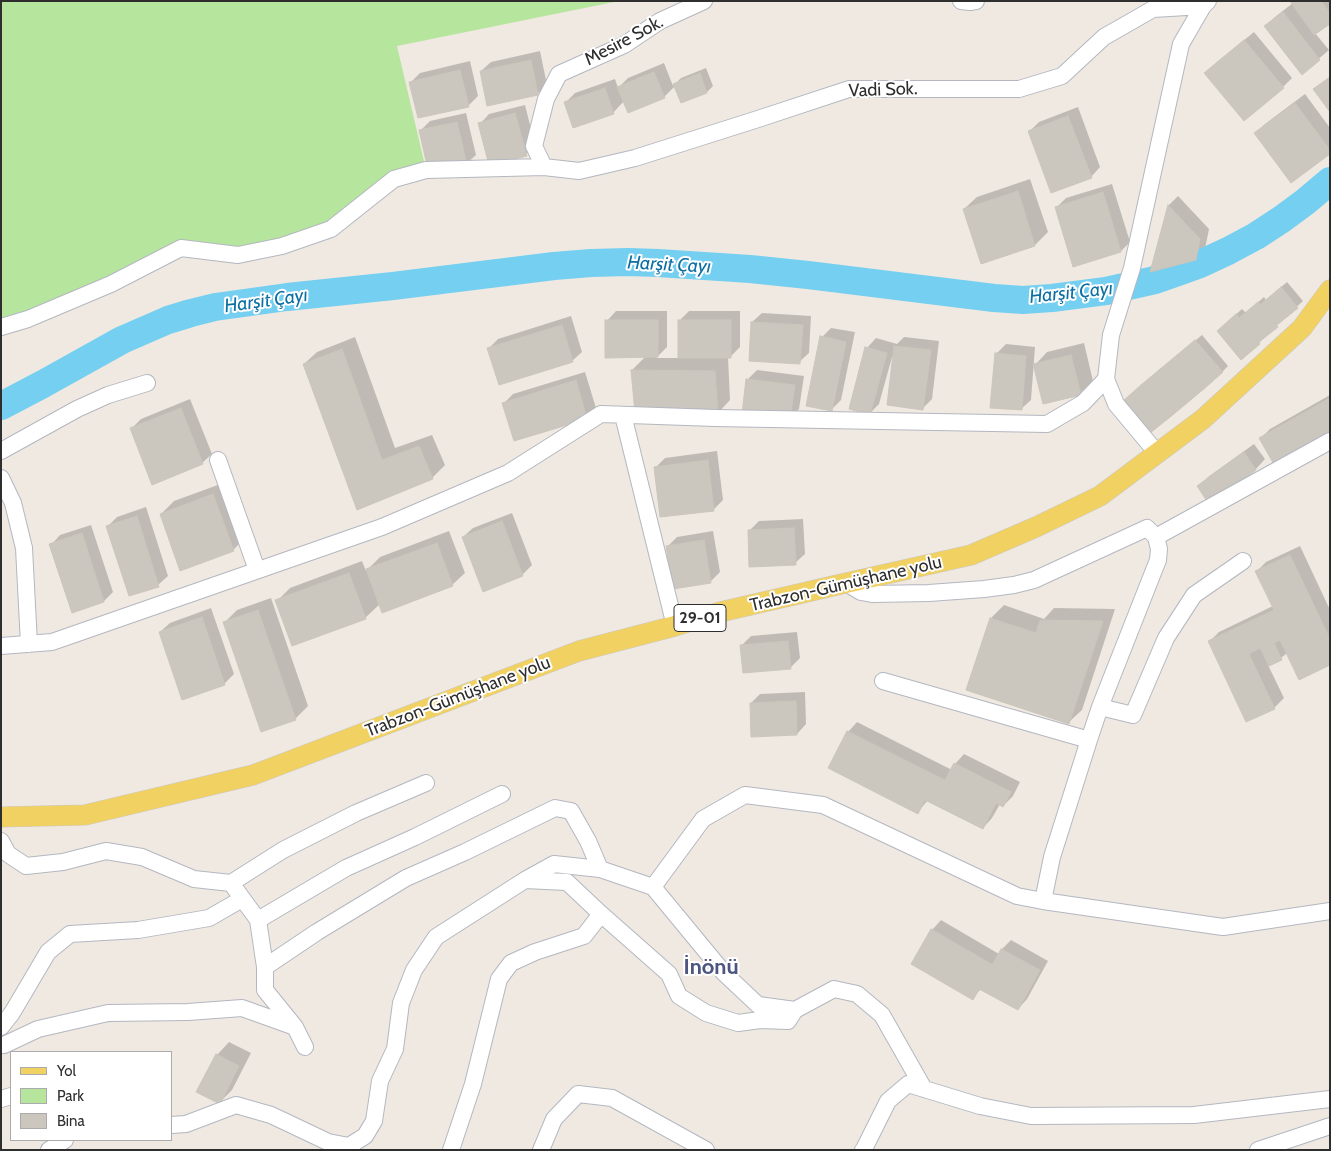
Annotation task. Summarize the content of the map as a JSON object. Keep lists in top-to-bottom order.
{
  "streets": {
    "main road": ["Trabzon-Gümüşhane yolu", "29-01"],
    "street": ["Mesire Sok.", "Vadi Sok."]
  },
  "crossings": [
    ["Mesire Sok.", "Vadi Sok."]
  ],
  "districts": ["İnönü"],
  "water": ["Harşit Çayı"],
  "legend": ["Yol", "Park", "Bina"]
}
